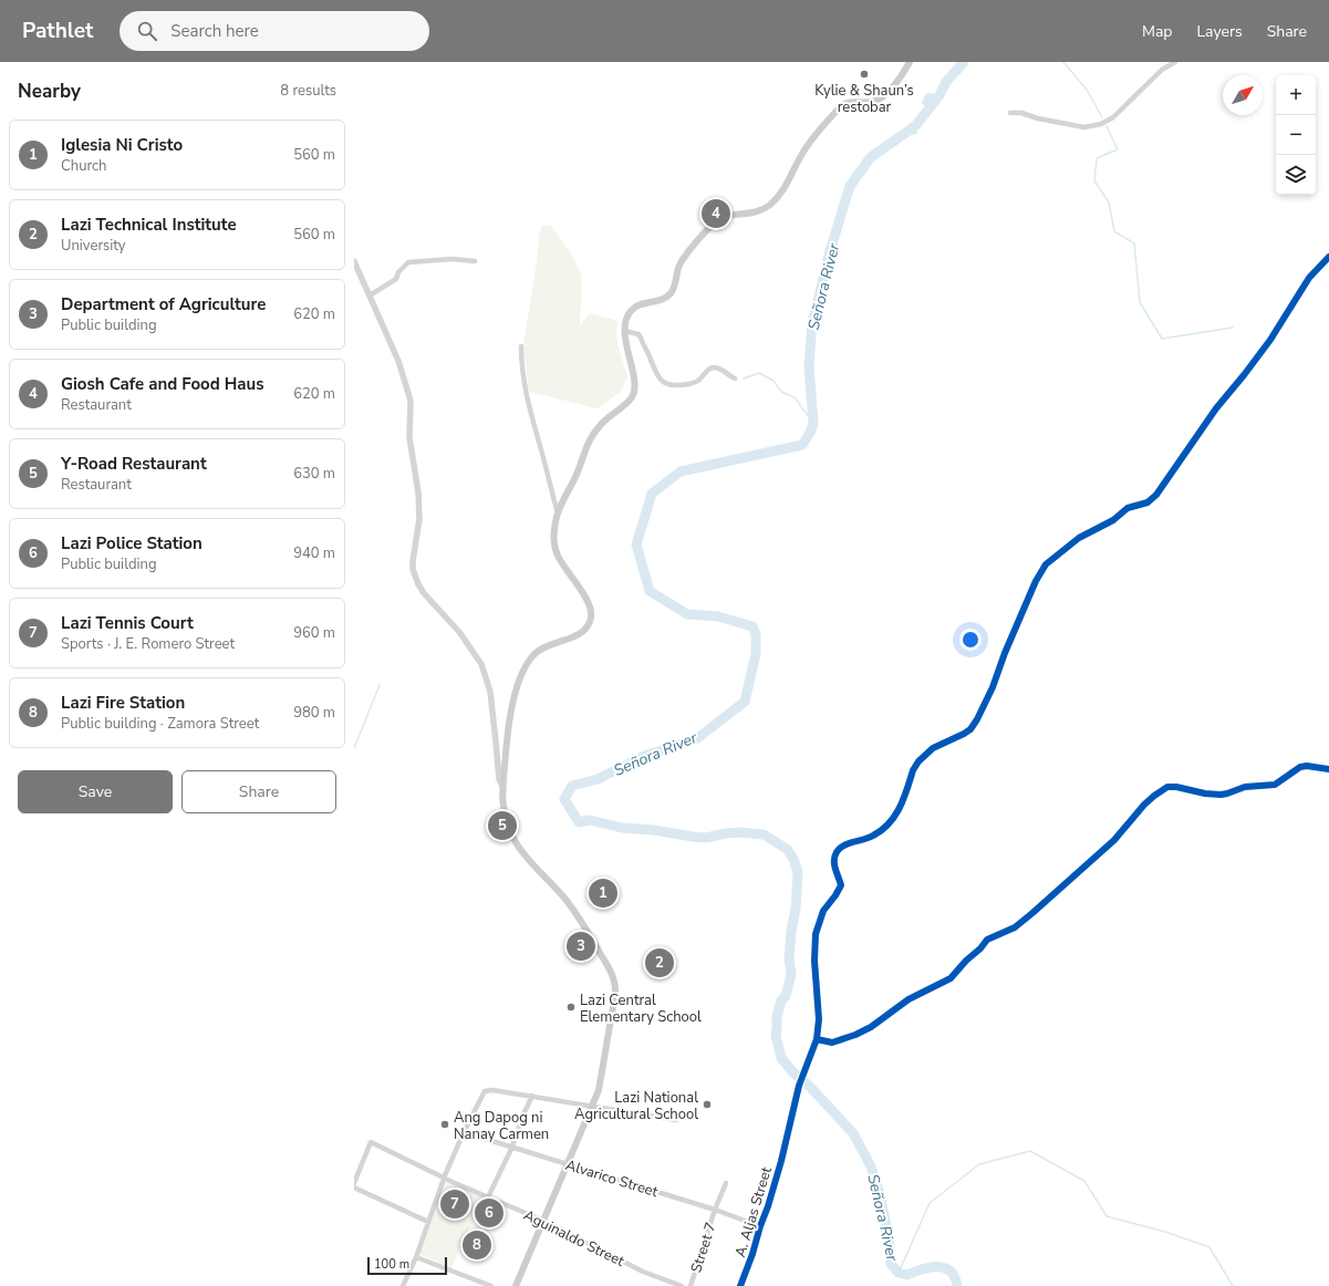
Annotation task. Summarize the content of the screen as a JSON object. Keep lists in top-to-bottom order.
{
  "streets": {
    "street": [
      "Alvarico Street",
      "A. Aljas Street",
      "Aguinaldo Street",
      "Street 7"
    ]
  },
  "crossings": [
    ["Alvarico Street", "A. Aljas Street"],
    ["Alvarico Street", "Street 7"]
  ],
  "water": ["Señora River"],
  "places": [
    "Kylie & Shaun’s restobar",
    "Lazi Central Elementary School",
    "Lazi National Agricultural School",
    "Ang Dapog ni Nanay Carmen"
  ],
  "scale_bar": "100 m",
  "north": "top right",
  "page": {
    "header": "Pathlet",
    "search": "Search here",
    "nav": ["Map", "Layers", "Share"],
    "heading": ["Nearby", "8 results"],
    "map_buttons": ["+", "−"],
    "list": [
      {
        "mark": "1",
        "name": "Iglesia Ni Cristo",
        "note": "Church",
        "value": "560 m"
      },
      {
        "mark": "2",
        "name": "Lazi Technical Institute",
        "note": "University",
        "value": "560 m"
      },
      {
        "mark": "3",
        "name": "Department of Agriculture",
        "note": "Public building",
        "value": "620 m"
      },
      {
        "mark": "4",
        "name": "Giosh Cafe and Food Haus",
        "note": "Restaurant",
        "value": "620 m"
      },
      {
        "mark": "5",
        "name": "Y-Road Restaurant",
        "note": "Restaurant",
        "value": "630 m"
      },
      {
        "mark": "6",
        "name": "Lazi Police Station",
        "note": "Public building",
        "value": "940 m"
      },
      {
        "mark": "7",
        "name": "Lazi Tennis Court",
        "note": "Sports · J. E. Romero Street",
        "value": "960 m"
      },
      {
        "mark": "8",
        "name": "Lazi Fire Station",
        "note": "Public building · Zamora Street",
        "value": "980 m"
      }
    ],
    "pins": [
      "4",
      "5",
      "1",
      "3",
      "2",
      "7",
      "6",
      "8"
    ],
    "buttons": ["Save", "Share"],
    "scale": "100 m"
  }
}
